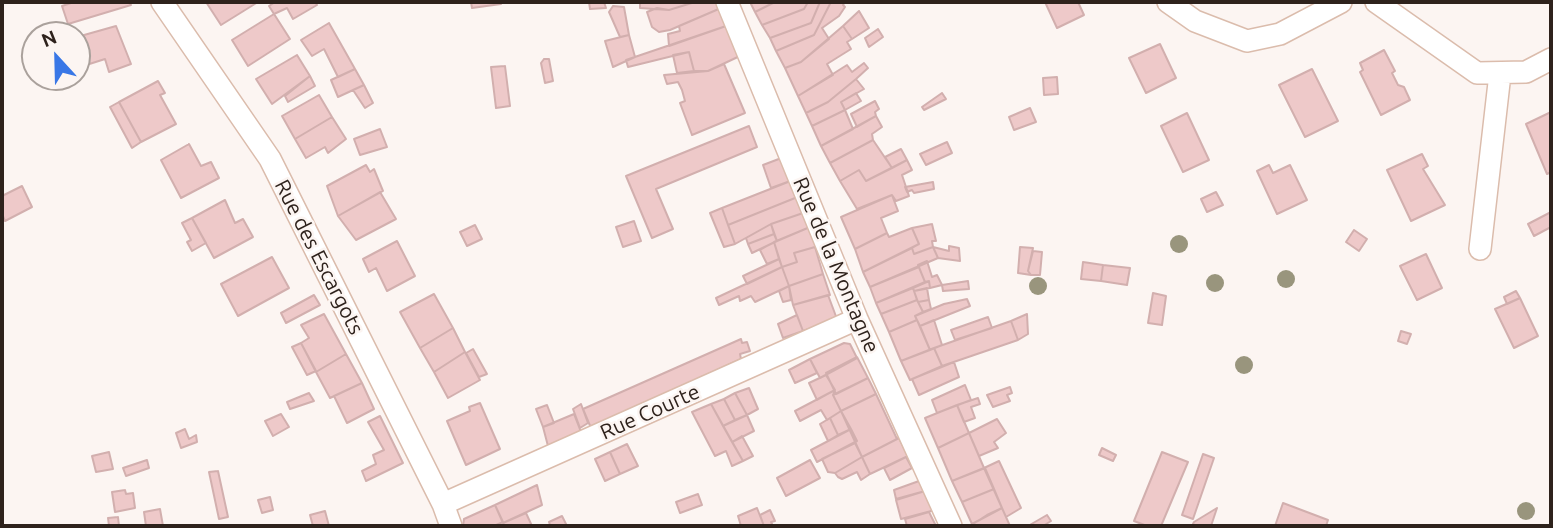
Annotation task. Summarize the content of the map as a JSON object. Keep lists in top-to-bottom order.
{
  "streets": {
    "street": ["Rue des Escargots", "Rue de la Montagne", "Rue Courte"]
  },
  "crossings": [
    ["Rue des Escargots", "Rue Courte"],
    ["Rue de la Montagne", "Rue Courte"]
  ],
  "north": "top"
}
